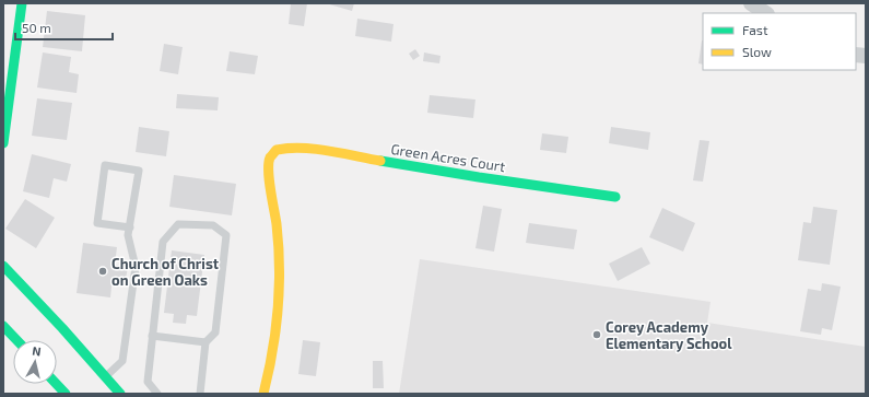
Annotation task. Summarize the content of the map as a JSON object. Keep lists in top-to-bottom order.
{
  "streets": {
    "street": ["Green Acres Court"]
  },
  "places": ["Church of Christ on Green Oaks", "Corey Academy Elementary School"],
  "legend": ["Fast", "Slow"],
  "scale_bar": "50 m",
  "north": "top"
}
